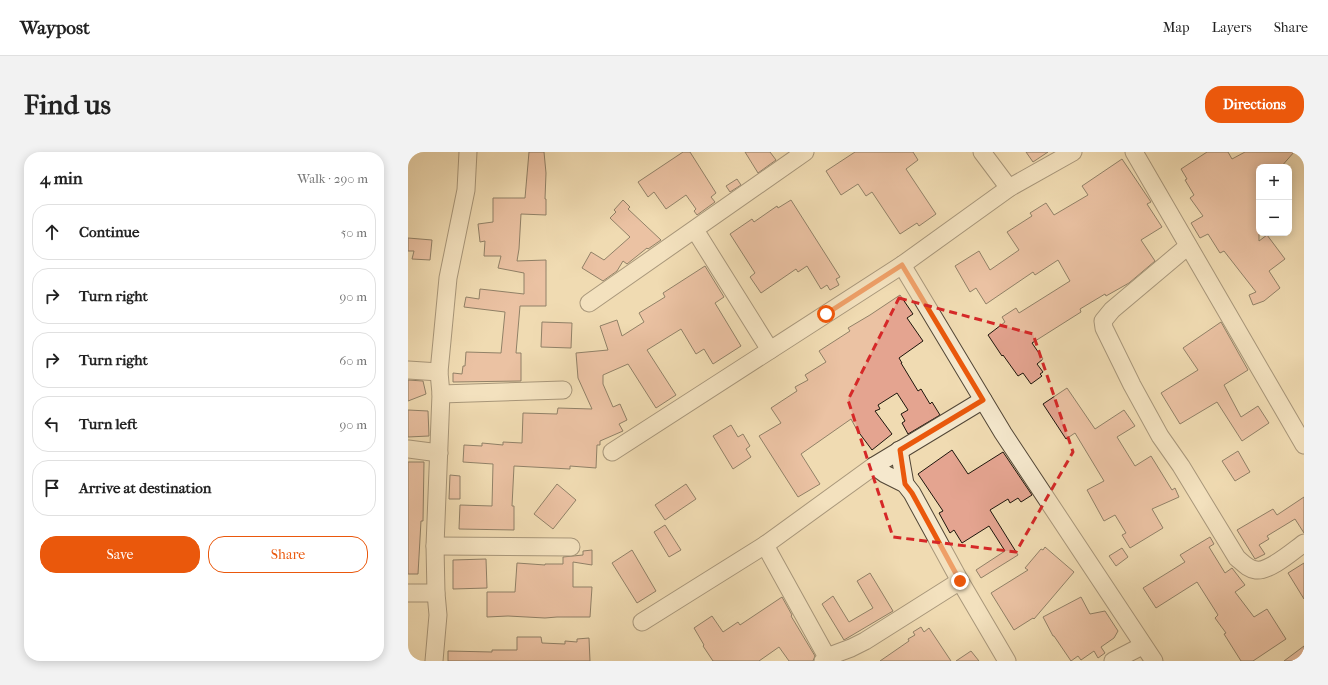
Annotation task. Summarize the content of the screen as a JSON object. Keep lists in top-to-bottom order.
{
  "page": {
    "header": "Waypost",
    "nav": ["Map", "Layers", "Share"],
    "buttons": [
      "Directions",
      ["Save", "Share"]
    ],
    "title": "Find us",
    "heading": ["4 min", "Walk · 290 m"],
    "map_buttons": ["+", "−"],
    "list": [
      ["Continue", "50 m"],
      ["Turn right", "90 m"],
      ["Turn right", "60 m"],
      ["Turn left", "90 m"],
      "Arrive at destination"
    ]
  }
}
